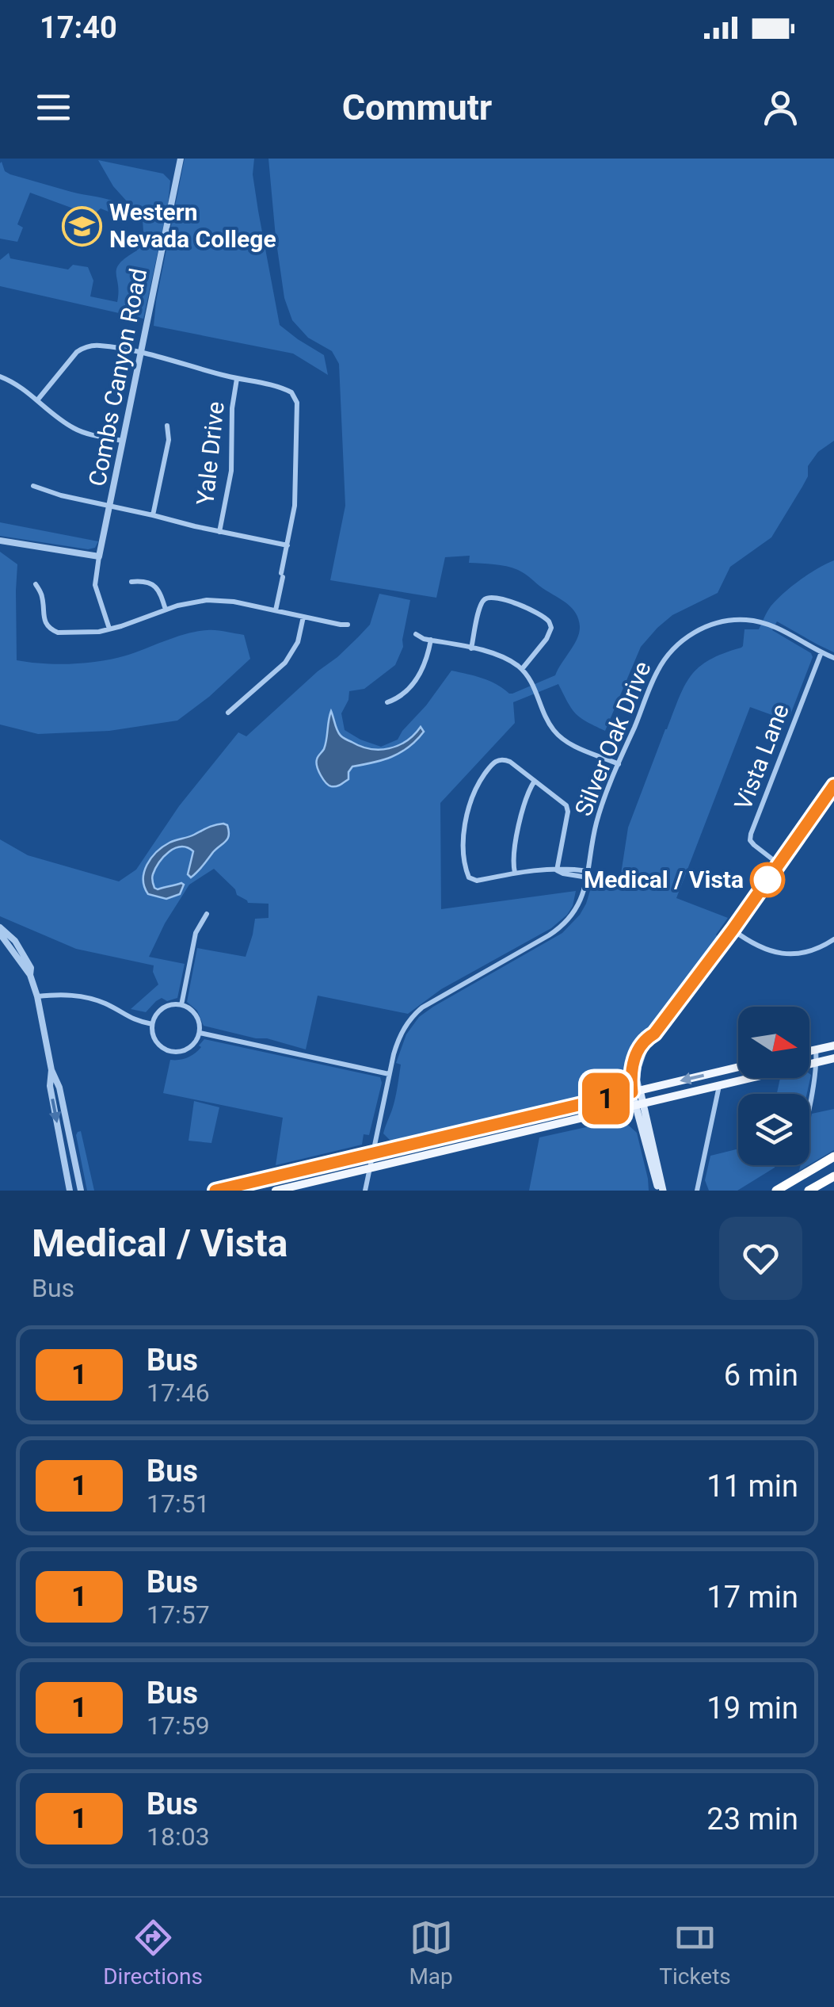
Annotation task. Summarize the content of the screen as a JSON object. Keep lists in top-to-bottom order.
{
  "streets": {
    "street": [
      "Combs Canyon Road",
      "Yale Drive",
      "Silver Oak Drive",
      "Vista Lane"
    ]
  },
  "crossings": [
    ["Silver Oak Drive", "Vista Lane"]
  ],
  "places": {
    "school or university": ["Western Nevada College"],
    "other": ["Medical / Vista"]
  },
  "lines": ["bus line 1"],
  "north": "right",
  "page": {
    "status": "17:40",
    "header": "Commutr",
    "on_map": "1",
    "heading": ["Medical / Vista", "Bus"],
    "list": [
      {
        "mark": "1",
        "name": "Bus",
        "note": "17:46",
        "value": "6 min"
      },
      {
        "mark": "1",
        "name": "Bus",
        "note": "17:51",
        "value": "11 min"
      },
      {
        "mark": "1",
        "name": "Bus",
        "note": "17:57",
        "value": "17 min"
      },
      {
        "mark": "1",
        "name": "Bus",
        "note": "17:59",
        "value": "19 min"
      },
      {
        "mark": "1",
        "name": "Bus",
        "note": "18:03",
        "value": "23 min"
      }
    ],
    "tabs": ["Directions", "Map", "Tickets"]
  }
}
